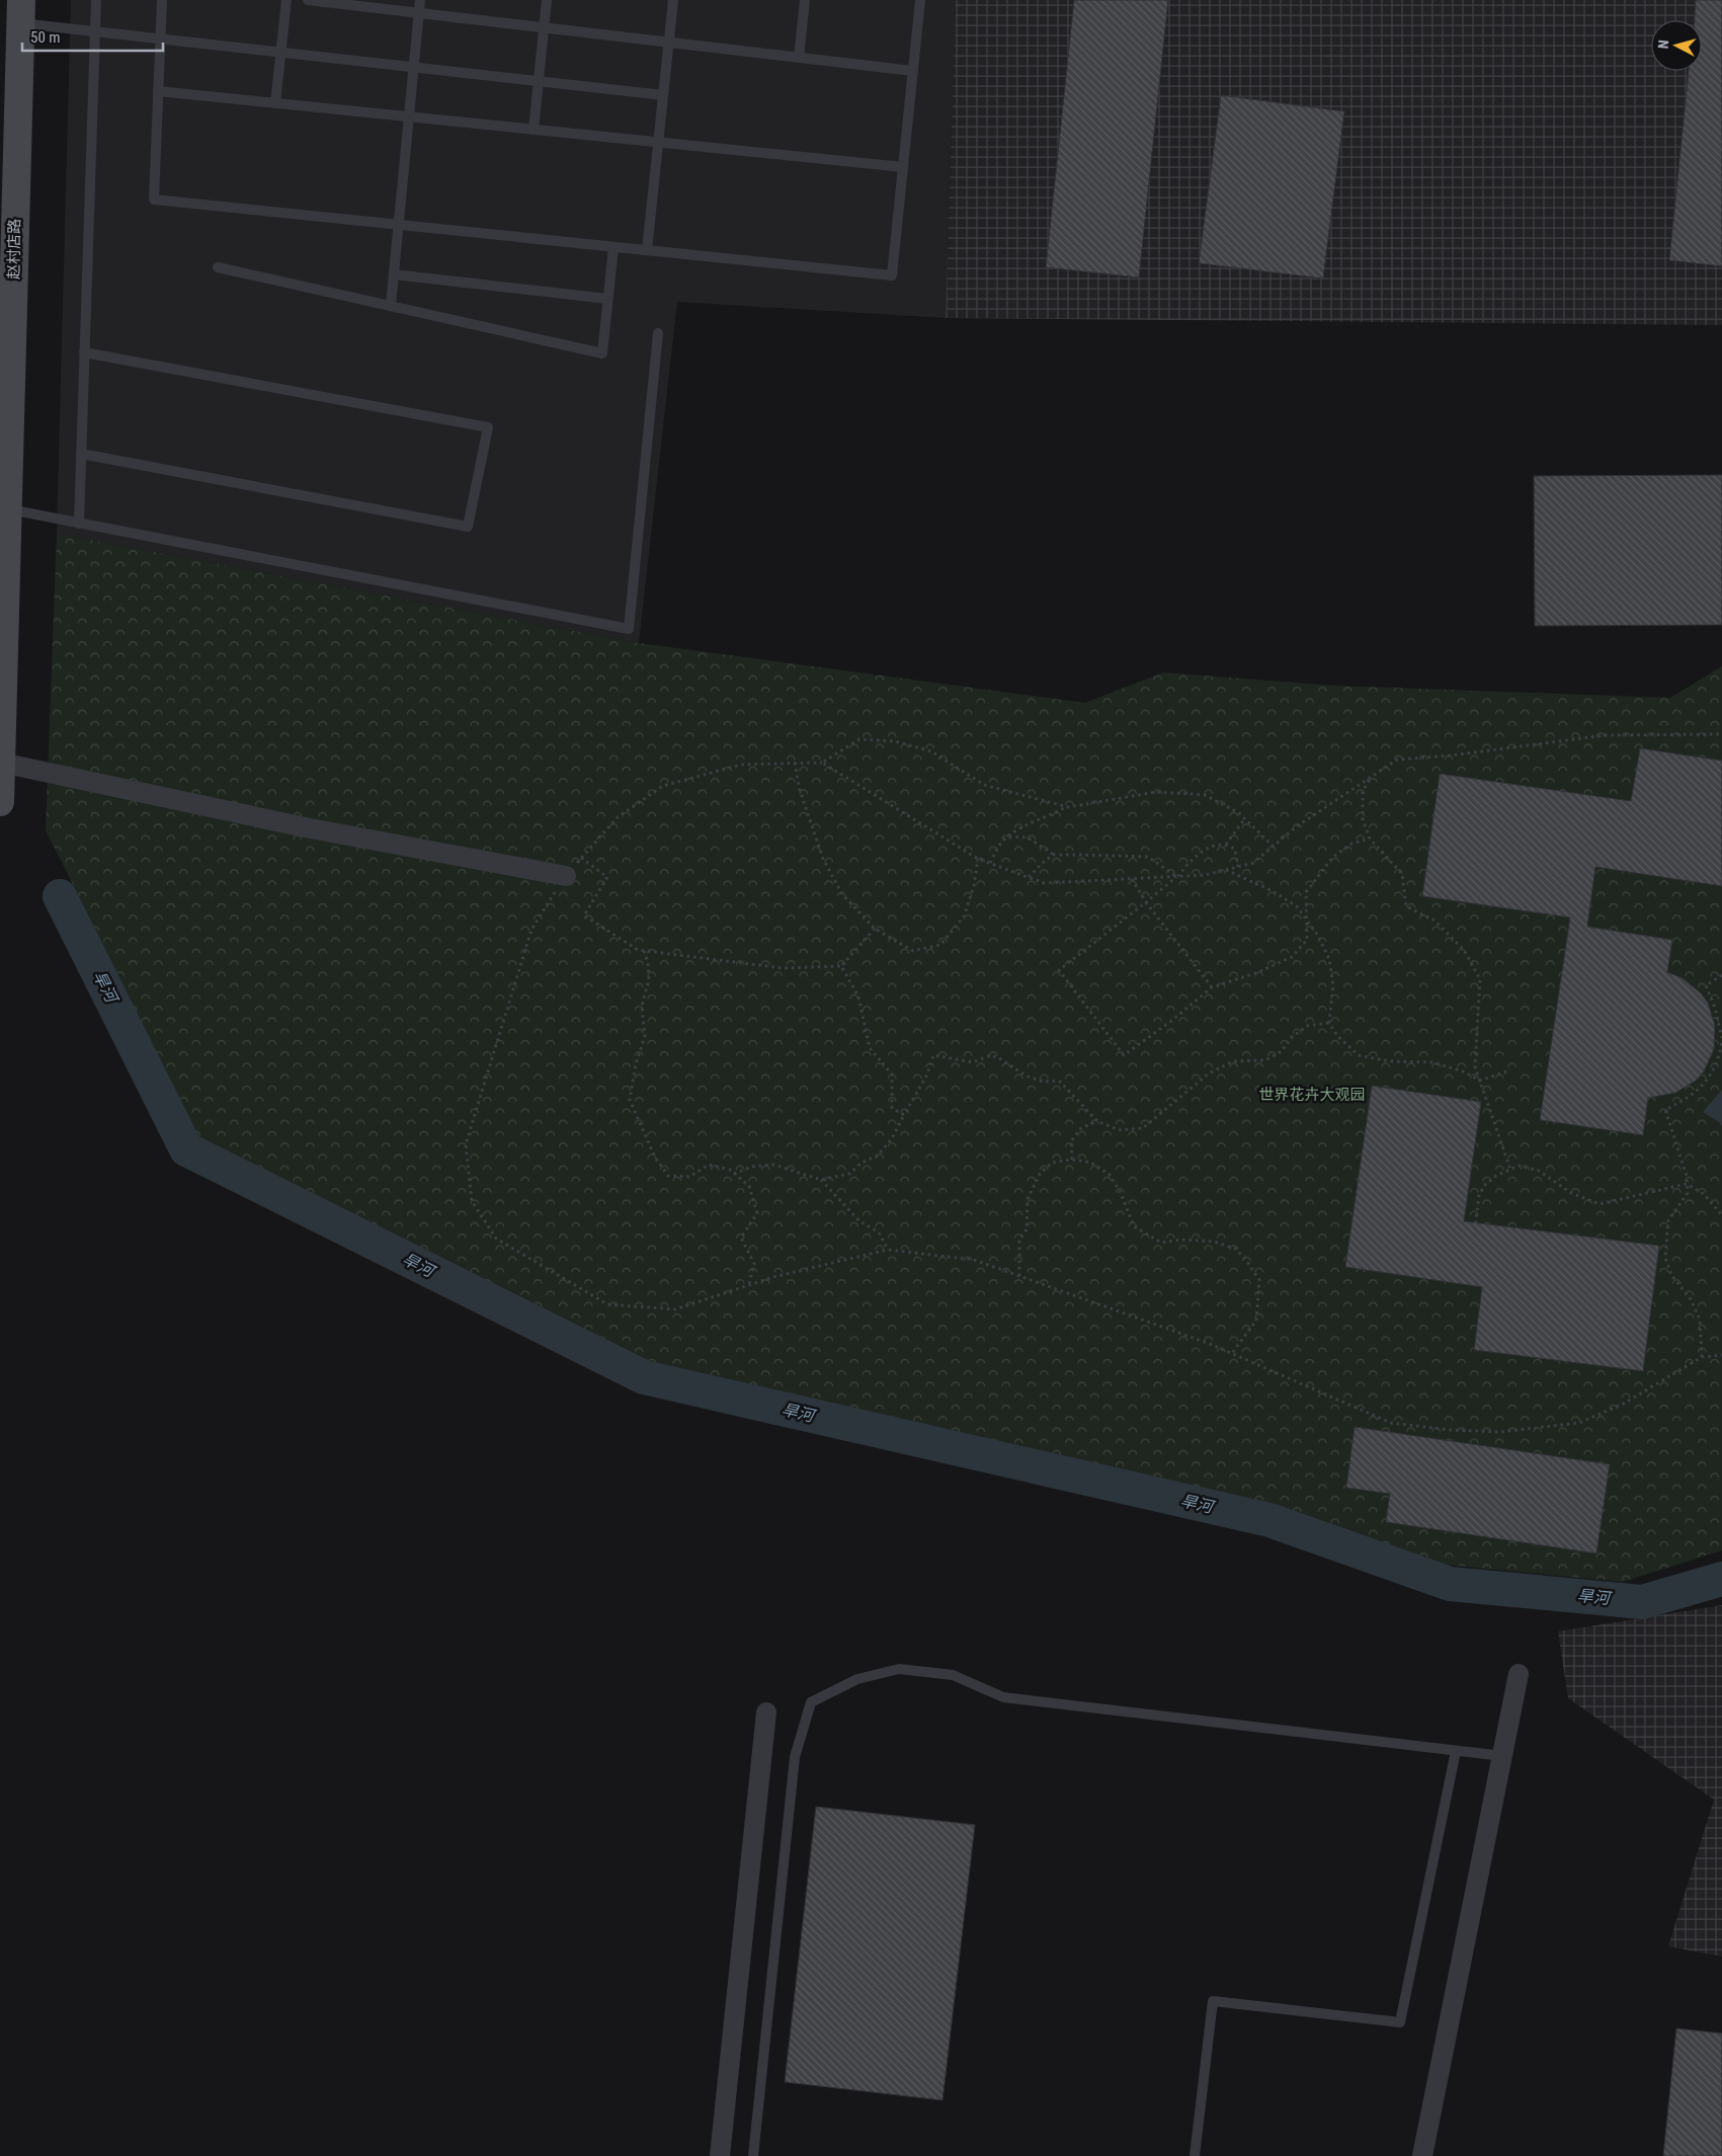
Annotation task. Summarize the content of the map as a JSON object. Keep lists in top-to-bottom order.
{
  "streets": {
    "main road": ["赵村店路"]
  },
  "water": ["旱河"],
  "parks": ["世界花卉大观园"],
  "scale_bar": "50 m",
  "north": "left"
}
